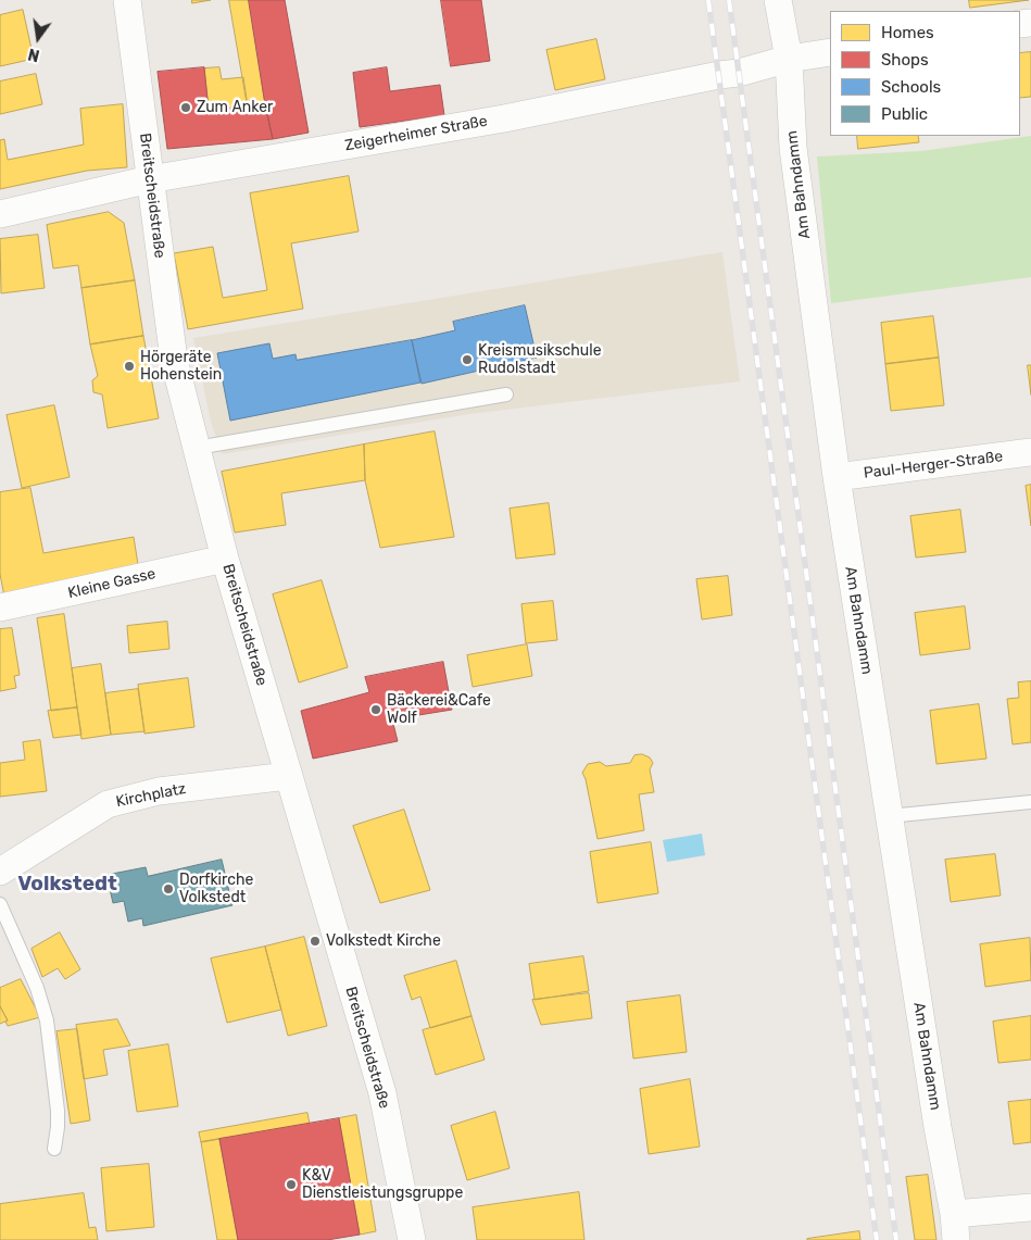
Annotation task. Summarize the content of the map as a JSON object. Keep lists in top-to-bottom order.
{
  "streets": {
    "street": [
      "Zeigerheimer Straße",
      "Am Bahndamm",
      "Breitscheidstraße",
      "Paul-Herger-Straße",
      "Kleine Gasse",
      "Kirchplatz"
    ]
  },
  "crossings": [
    ["Zeigerheimer Straße", "Am Bahndamm"],
    ["Zeigerheimer Straße", "Breitscheidstraße"],
    ["Am Bahndamm", "Paul-Herger-Straße"],
    ["Breitscheidstraße", "Kleine Gasse"],
    ["Breitscheidstraße", "Kirchplatz"]
  ],
  "districts": ["Volkstedt"],
  "places": [
    "Zum Anker",
    "Kreismusikschule Rudolstadt",
    "Hörgeräte Hohenstein",
    "Bäckerei&Cafe Wolf",
    "Dorfkirche Volkstedt",
    "Volkstedt Kirche",
    "K&V Dienstleistungsgruppe"
  ],
  "legend": [
    "Homes",
    "Shops",
    "Schools",
    "Public"
  ],
  "north": "bottom"
}
